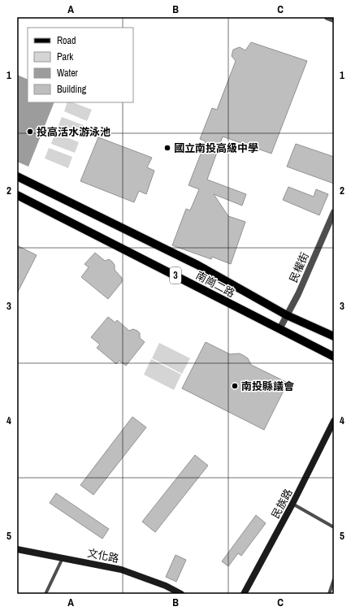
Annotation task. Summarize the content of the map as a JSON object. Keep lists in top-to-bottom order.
{
  "streets": {
    "main road": [
      "3",
      "南崗二路",
      "民族路",
      "文化路"
    ],
    "street": ["民權街"]
  },
  "crossings": [
    ["民權街", "南崗二路"]
  ],
  "places": ["投高活水游泳池", "國立南投高級中學", "南投縣議會"],
  "legend": [
    "Road",
    "Park",
    "Water",
    "Building"
  ],
  "grid": {
    "columns": ["A", "B", "C"],
    "rows": [
      "1",
      "2",
      "3",
      "4",
      "5"
    ]
  }
}
